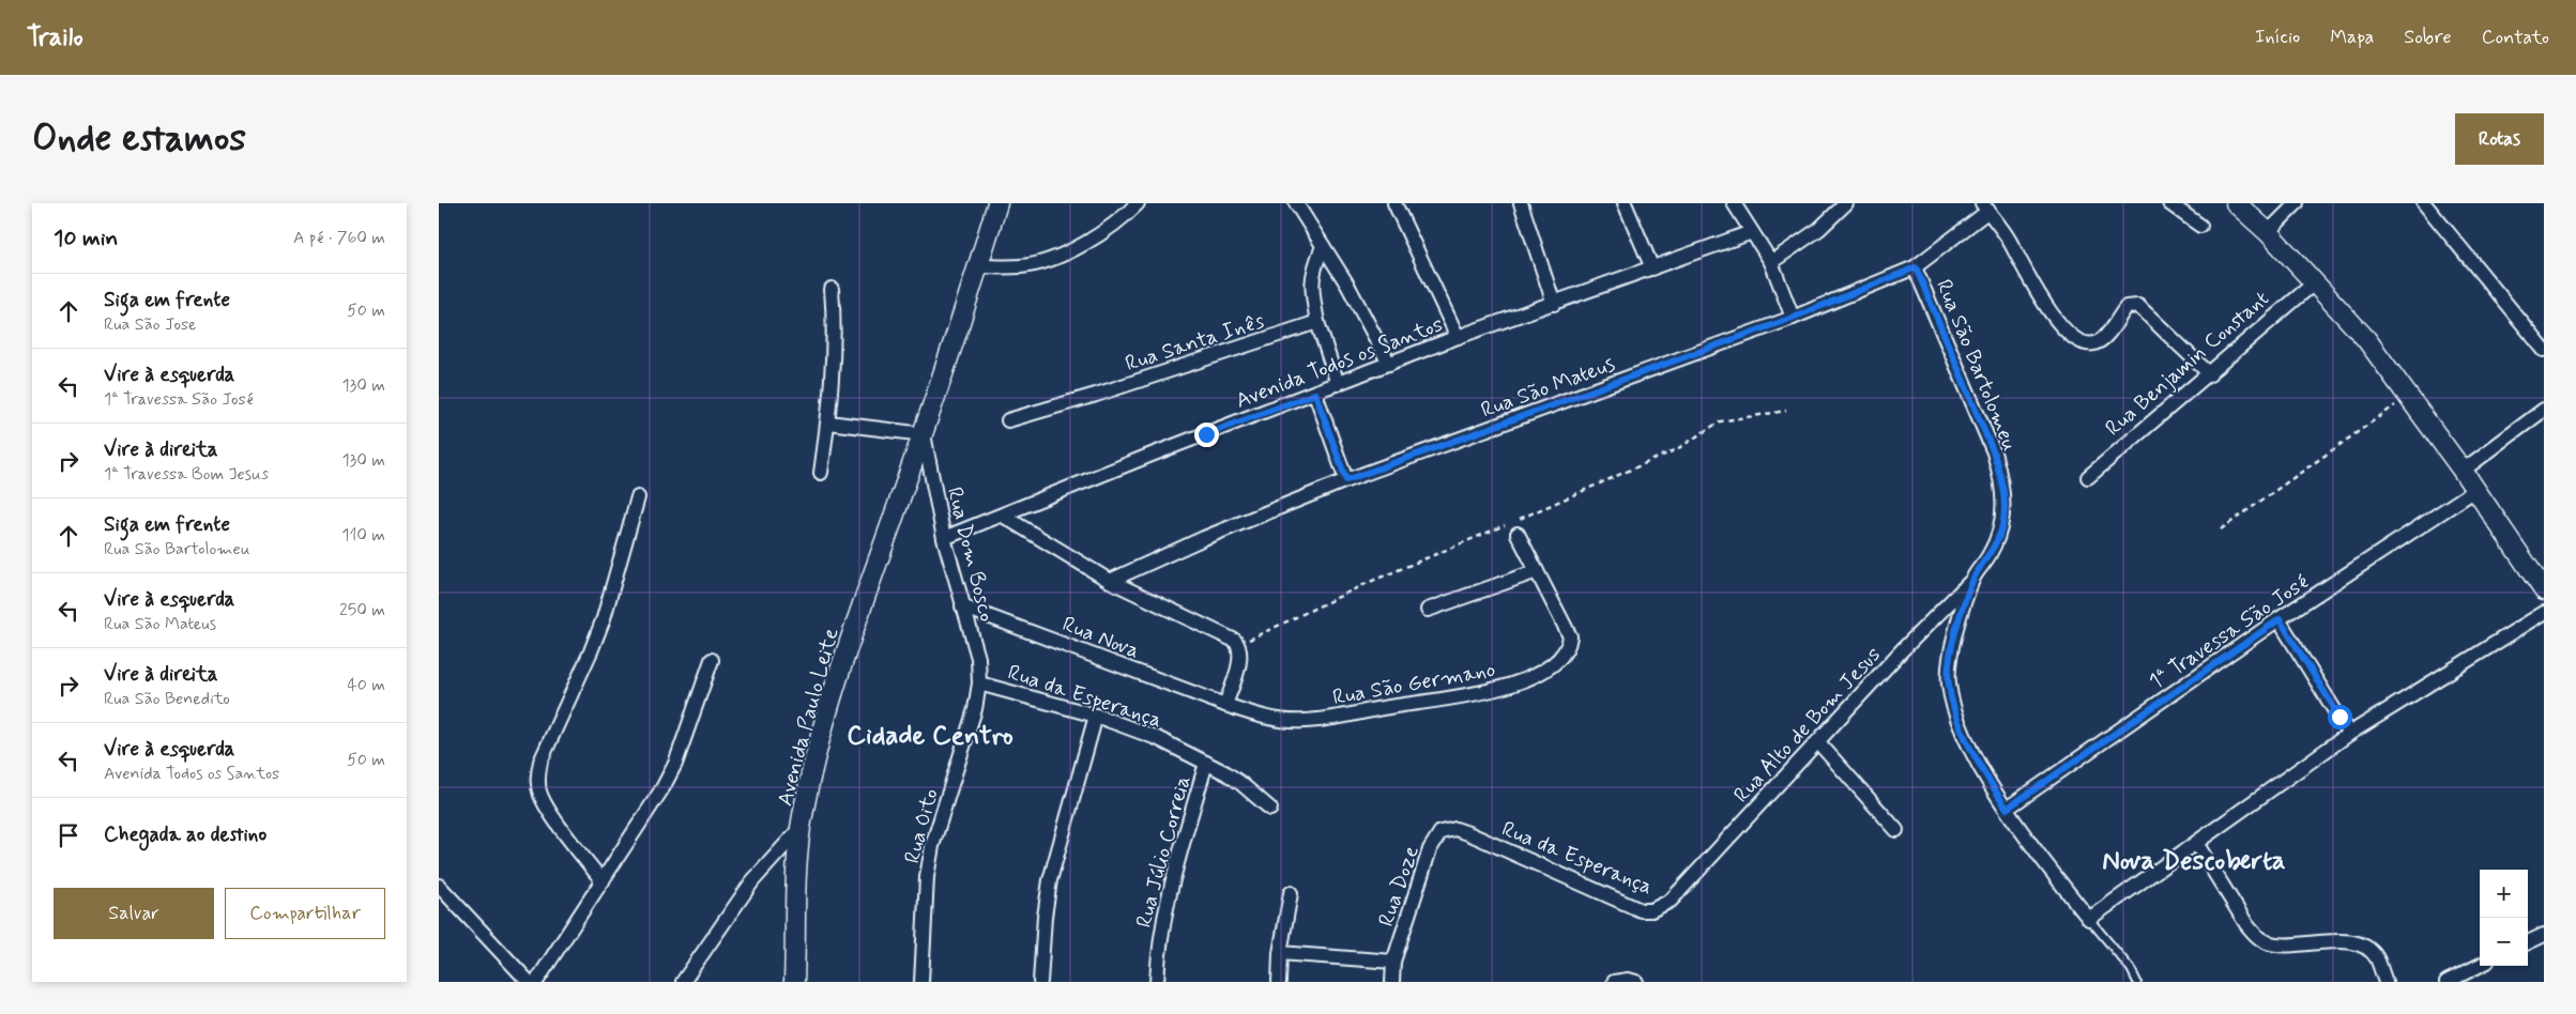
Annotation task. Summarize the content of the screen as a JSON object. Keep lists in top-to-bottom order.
{
  "streets": {
    "street": [
      "Rua Santa Inês",
      "Avenida Todos os Santos",
      "Rua Benjamin Constant",
      "Rua São Bartolomeu",
      "Rua São Mateus",
      "Rua Dom Bosco",
      "1ª Travessa São José",
      "Rua Nova",
      "Rua São Germano",
      "Rua da Esperança",
      "Avenida Paulo Leite",
      "Rua Alto de Bom Jesus",
      "Rua Oito",
      "Rua Júlio Correia",
      "Rua Doze"
    ]
  },
  "crossings": [
    ["Avenida Todos os Santos", "Rua Dom Bosco"],
    ["Rua São Bartolomeu", "Rua São Mateus"],
    ["Rua São Bartolomeu", "Rua Alto de Bom Jesus"],
    ["Rua Dom Bosco", "Rua Nova"],
    ["Rua Dom Bosco", "Rua da Esperança"],
    ["Rua Dom Bosco", "Avenida Paulo Leite"],
    ["Rua Dom Bosco", "Rua Oito"],
    ["Rua Nova", "Rua São Germano"],
    ["Rua da Esperança", "Rua Alto de Bom Jesus"],
    ["Rua da Esperança", "Rua Oito"],
    ["Rua da Esperança", "Rua Júlio Correia"],
    ["Rua da Esperança", "Rua Doze"]
  ],
  "districts": ["Cidade Centro", "Nova Descoberta"],
  "page": {
    "header": "Trailo",
    "nav": [
      "Início",
      "Mapa",
      "Sobre",
      "Contato"
    ],
    "buttons": [
      "Rotas",
      ["Salvar", "Compartilhar"]
    ],
    "title": "Onde estamos",
    "heading": ["10 min", "A pé · 760 m"],
    "list": [
      ["Siga em frente", "Rua São Jose", "50 m"],
      ["Vire à esquerda", "1ª Travessa São José", "130 m"],
      ["Vire à direita", "1ª Travessa Bom Jesus", "130 m"],
      ["Siga em frente", "Rua São Bartolomeu", "110 m"],
      ["Vire à esquerda", "Rua São Mateus", "250 m"],
      ["Vire à direita", "Rua São Benedito", "40 m"],
      ["Vire à esquerda", "Avenida Todos os Santos", "50 m"],
      "Chegada ao destino"
    ],
    "map_buttons": ["+", "−"]
  }
}
